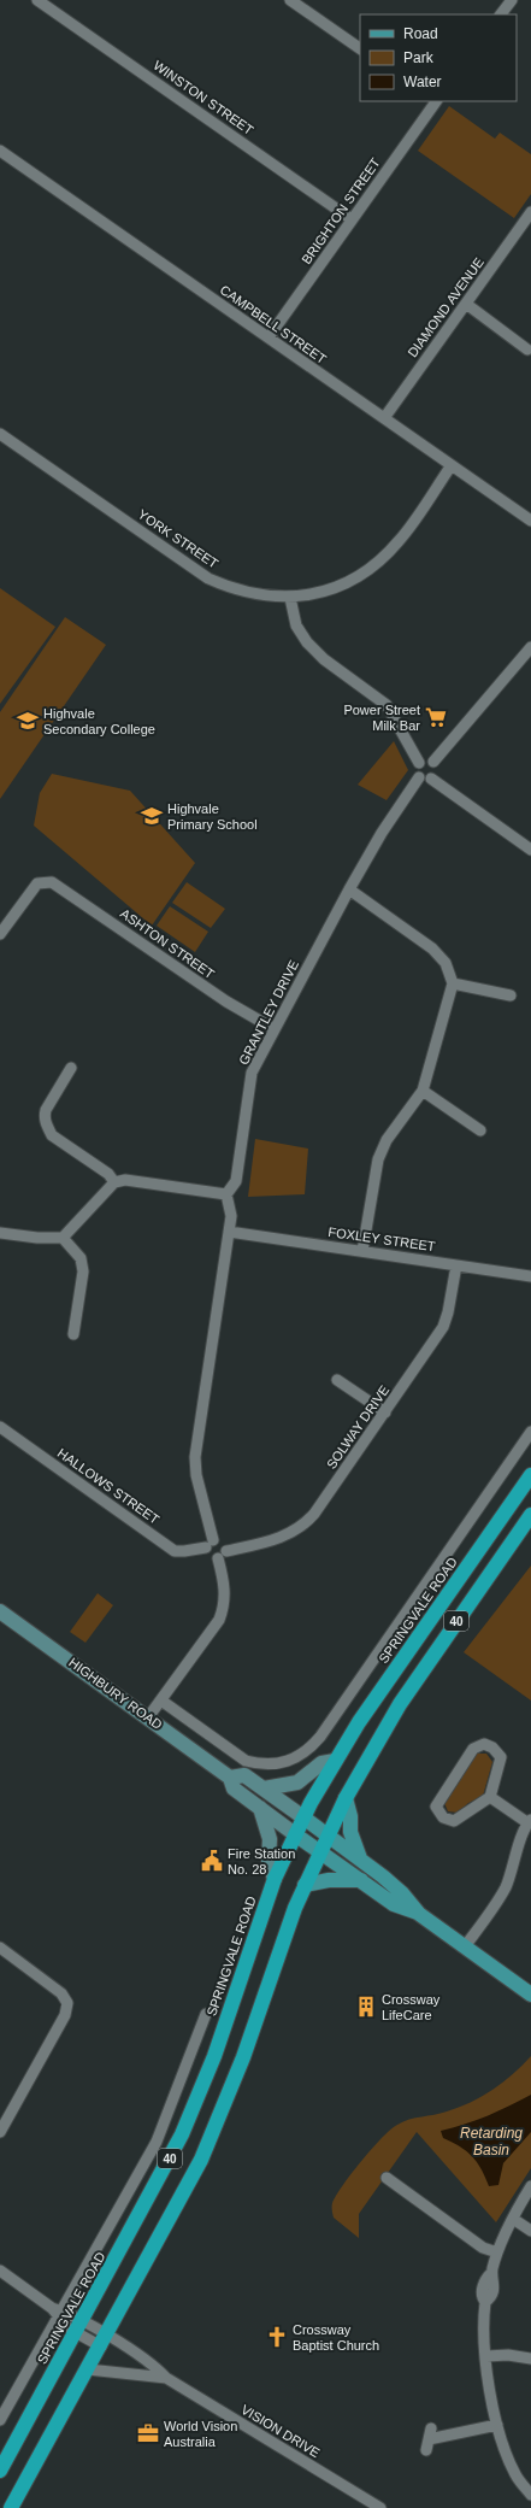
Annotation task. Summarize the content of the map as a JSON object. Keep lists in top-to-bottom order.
{
  "streets": {
    "highway": ["SPRINGVALE ROAD", "40"],
    "main road": ["HIGHBURY ROAD"],
    "street": [
      "WINSTON STREET",
      "BRIGHTON STREET",
      "DIAMOND AVENUE",
      "CAMPBELL STREET",
      "YORK STREET",
      "ASHTON STREET",
      "GRANTLEY DRIVE",
      "FOXLEY STREET",
      "SOLWAY DRIVE",
      "HALLOWS STREET",
      "VISION DRIVE"
    ]
  },
  "crossings": [
    ["WINSTON STREET", "BRIGHTON STREET"],
    ["BRIGHTON STREET", "CAMPBELL STREET"],
    ["DIAMOND AVENUE", "CAMPBELL STREET"],
    ["CAMPBELL STREET", "YORK STREET"],
    ["ASHTON STREET", "GRANTLEY DRIVE"],
    ["FOXLEY STREET", "SOLWAY DRIVE"],
    ["SPRINGVALE ROAD", "HIGHBURY ROAD"],
    ["SPRINGVALE ROAD", "VISION DRIVE"],
    ["40", "HIGHBURY ROAD"],
    ["40", "VISION DRIVE"]
  ],
  "water": ["Retarding Basin"],
  "places": {
    "supermarket": ["Power Street Milk Bar"],
    "school or university": ["Highvale Secondary College", "Highvale Primary School"],
    "public building": ["Fire Station No. 28"],
    "building": ["Crossway LifeCare"],
    "church": ["Crossway Baptist Church"],
    "office": ["World Vision Australia"]
  },
  "legend": ["Road", "Park", "Water"]
}
